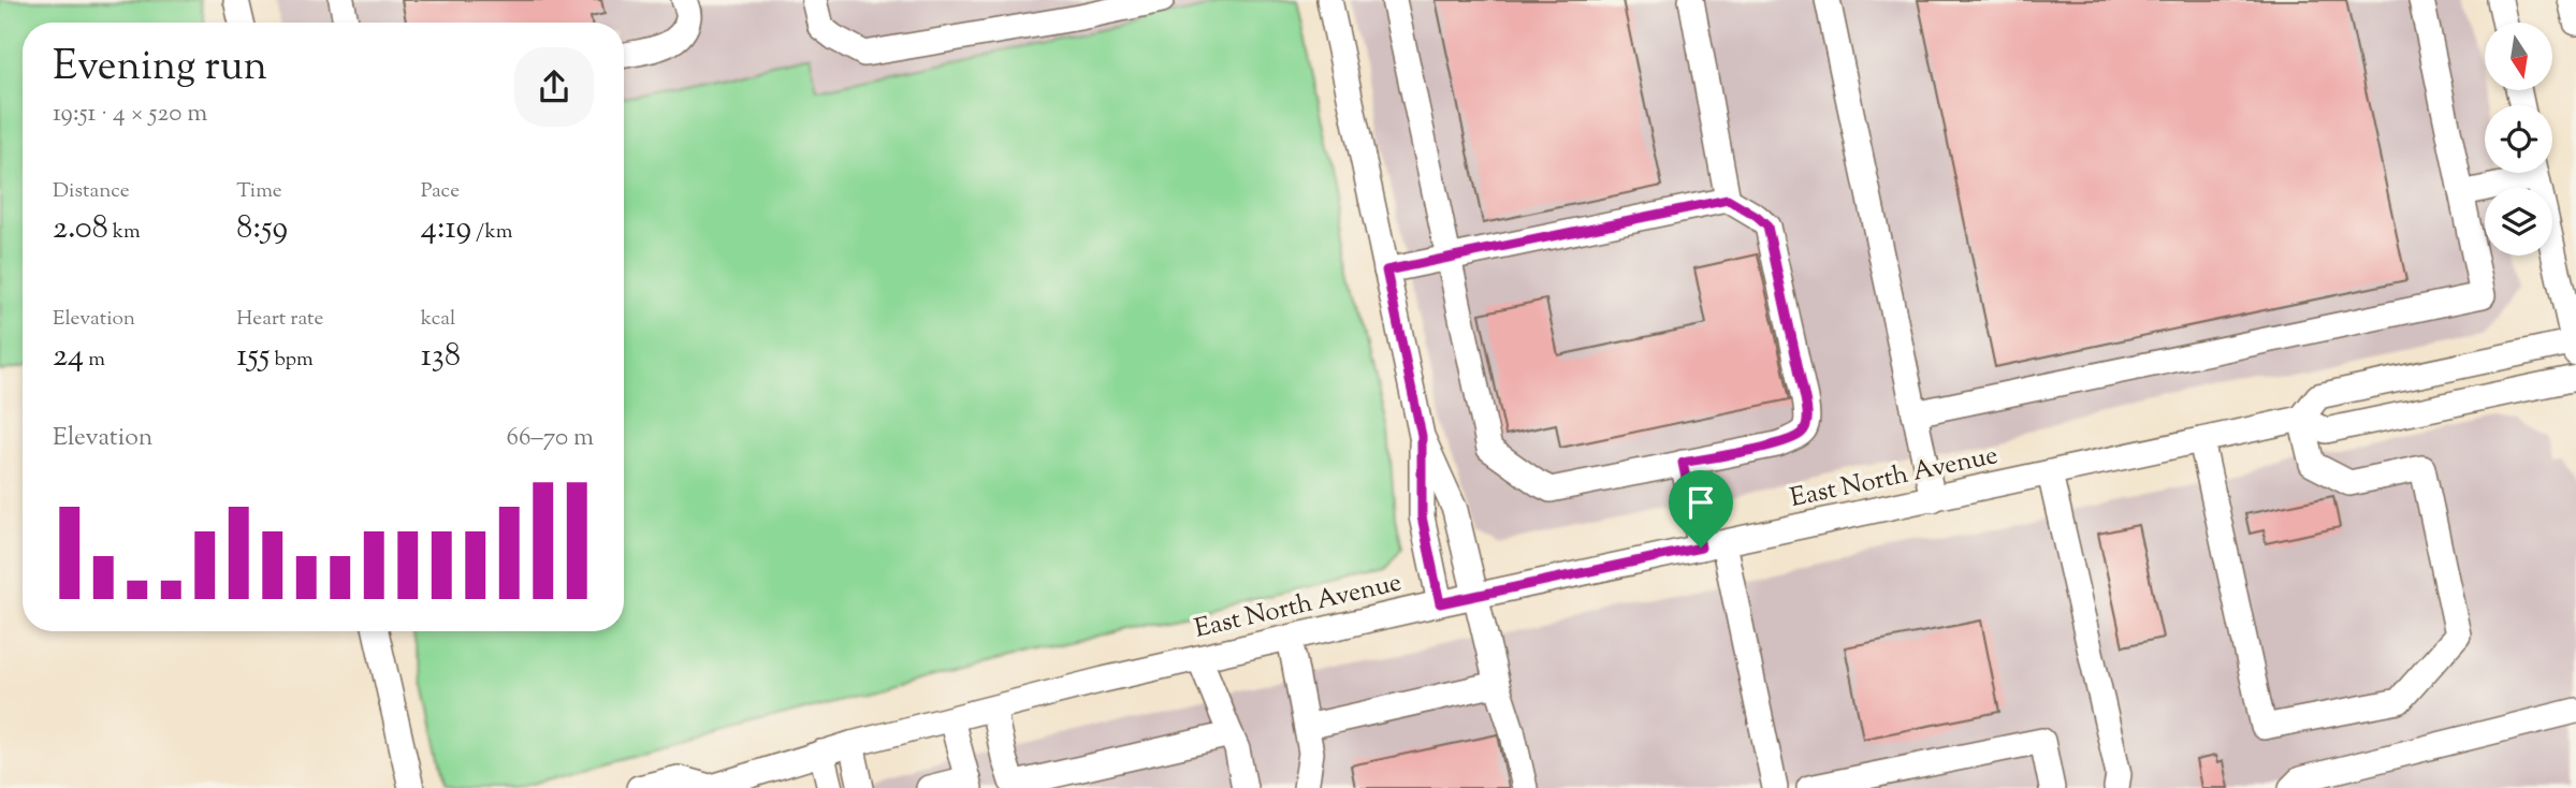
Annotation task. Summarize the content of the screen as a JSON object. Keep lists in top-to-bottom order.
{
  "streets": {
    "street": ["East North Avenue"]
  },
  "north": "bottom",
  "page": {
    "heading": ["Evening run", "19:51 · 4 × 520 m"],
    "stats": [
      ["Distance", "2.08 km"],
      ["Time", "8:59"],
      ["Pace", "4:19 /km"],
      ["Elevation", "24 m"],
      ["Heart rate", "155 bpm"],
      ["kcal", "138"]
    ],
    "chart": ["Elevation", "66–70 m"]
  }
}
